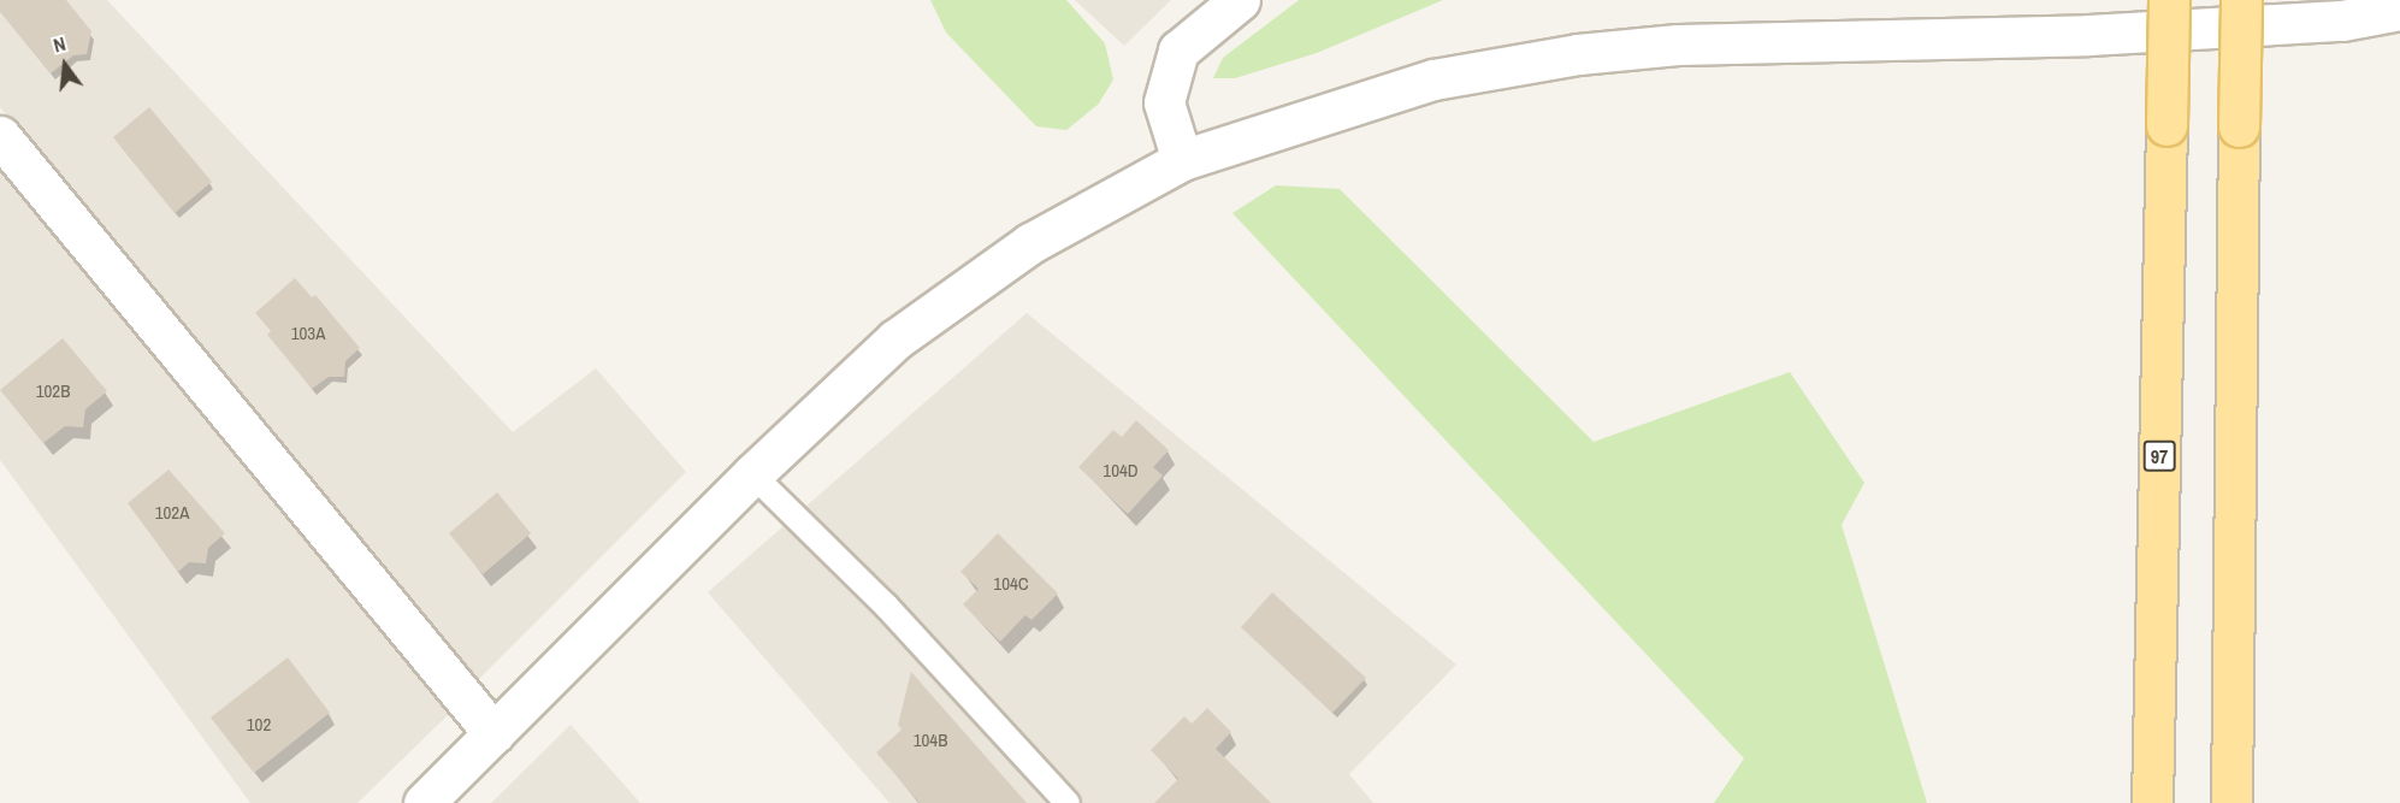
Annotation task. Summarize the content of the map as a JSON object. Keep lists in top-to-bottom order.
{
  "streets": {
    "main road": ["97"]
  },
  "house_numbers": [
    "103A",
    "102B",
    "104D",
    "102A",
    "104C",
    "102",
    "104B"
  ],
  "north": "top"
}
